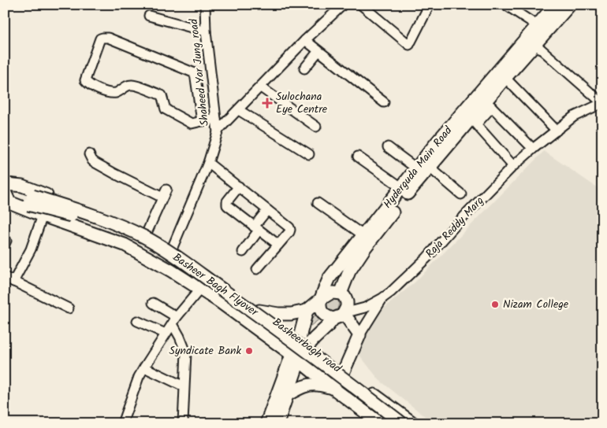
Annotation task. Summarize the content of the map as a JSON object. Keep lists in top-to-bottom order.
{
  "streets": {
    "main road": [
      "Hyderguda Main Road",
      "Raja Reddy Marg",
      "Basheer Bagh Flyover",
      "Basheerbagh road"
    ],
    "street": ["Shaheed Yar Jung road"]
  },
  "crossings": [
    ["Shaheed Yar Jung road", "Basheerbagh road"],
    ["Hyderguda Main Road", "Raja Reddy Marg"],
    ["Raja Reddy Marg", "Basheerbagh road"],
    ["Basheer Bagh Flyover", "Basheerbagh road"]
  ],
  "places": {
    "health": ["Sulochana Eye Centre"],
    "other": ["Nizam College", "Syndicate Bank"]
  }
}
